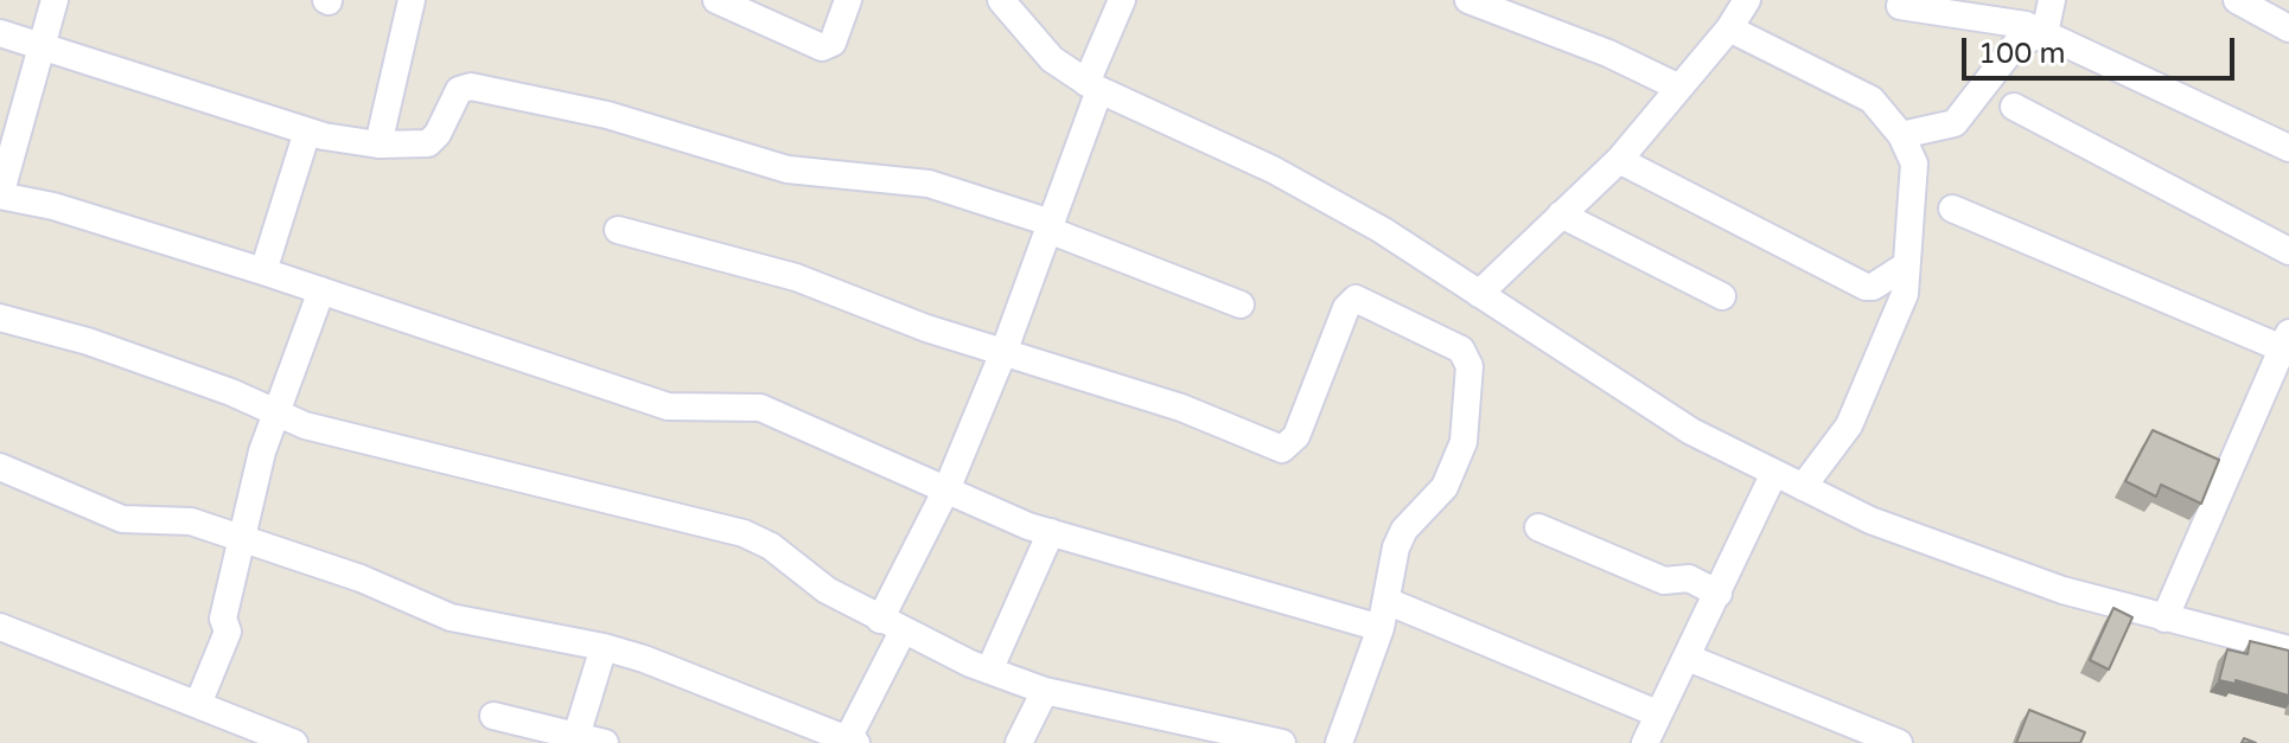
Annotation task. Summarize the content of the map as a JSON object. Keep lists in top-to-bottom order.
{
  "scale_bar": "100 m"
}
